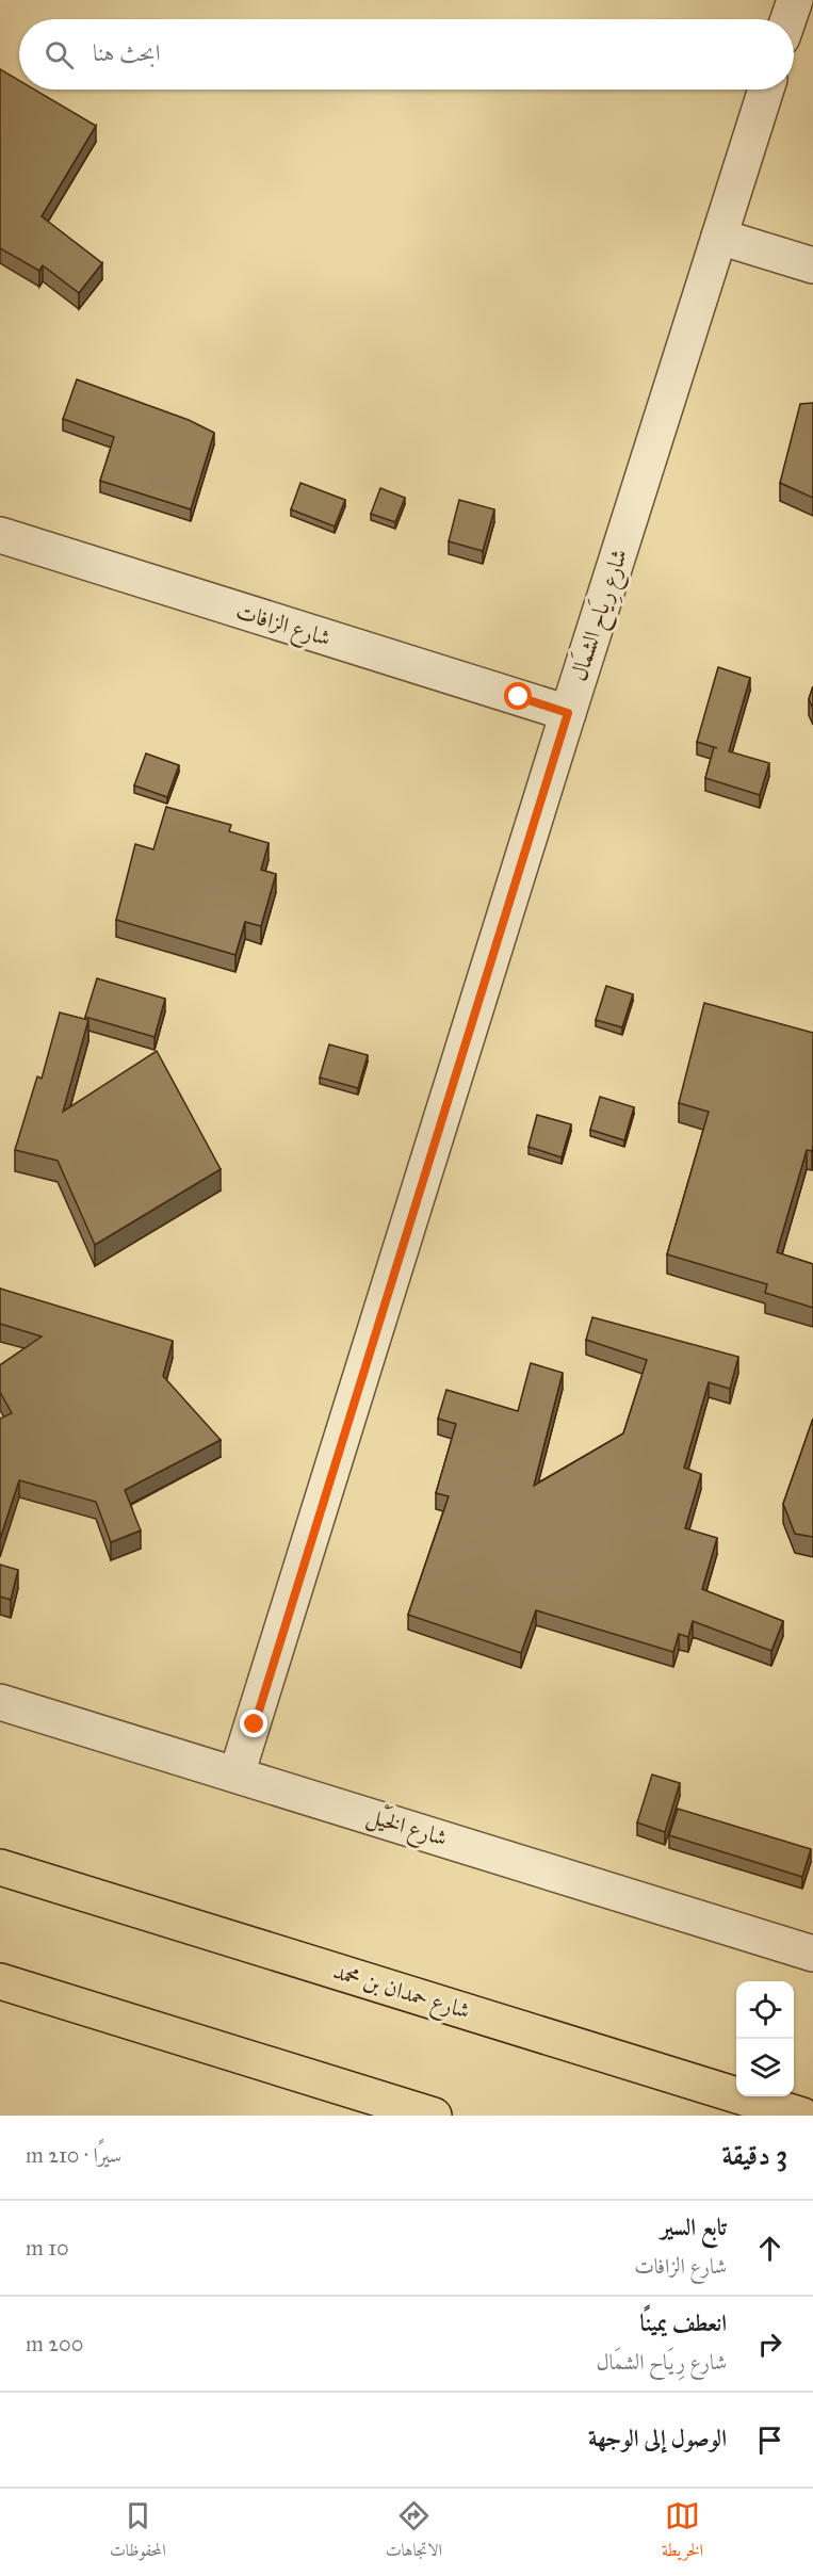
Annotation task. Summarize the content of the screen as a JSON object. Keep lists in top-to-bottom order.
{
  "streets": {
    "main road": ["شارع حمدان بن محمد"],
    "street": ["شارع رِيَاح الشمَال", "شارع الزافات", "شارع الخَيْل"]
  },
  "crossings": [
    ["شارع رِيَاح الشمَال", "شارع الزافات"],
    ["شارع رِيَاح الشمَال", "شارع الخَيْل"]
  ],
  "page": {
    "search": "ابحث هنا",
    "heading": ["3 دقيقة", "سيرًا · 210 m"],
    "list": [
      ["تابع السير", "شارع الزافات", "10 m"],
      ["انعطف يمينًا", "شارع رِيَاح الشمَال", "200 m"],
      "الوصول إلى الوجهة"
    ],
    "nav": ["الخريطة", "الاتجاهات", "المحفوظات"]
  }
}
